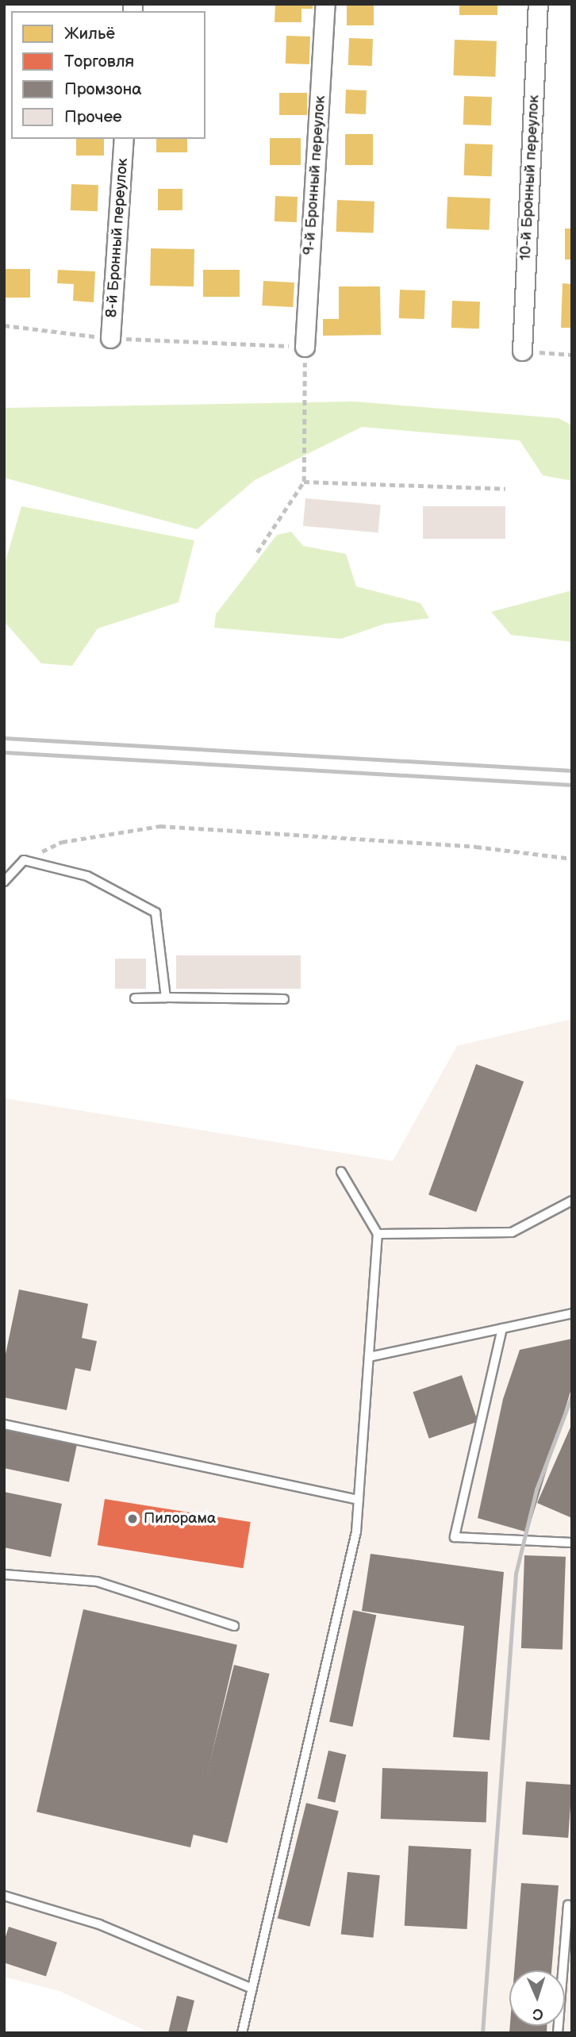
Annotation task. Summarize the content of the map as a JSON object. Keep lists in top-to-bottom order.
{
  "streets": {
    "street": ["9-й Бронный переулок", "10-й Бронный переулок", "8-й Бронный переулок"]
  },
  "places": ["Пилорама"],
  "legend": [
    "Жильё",
    "Торговля",
    "Промзона",
    "Прочее"
  ],
  "north": "bottom"
}
